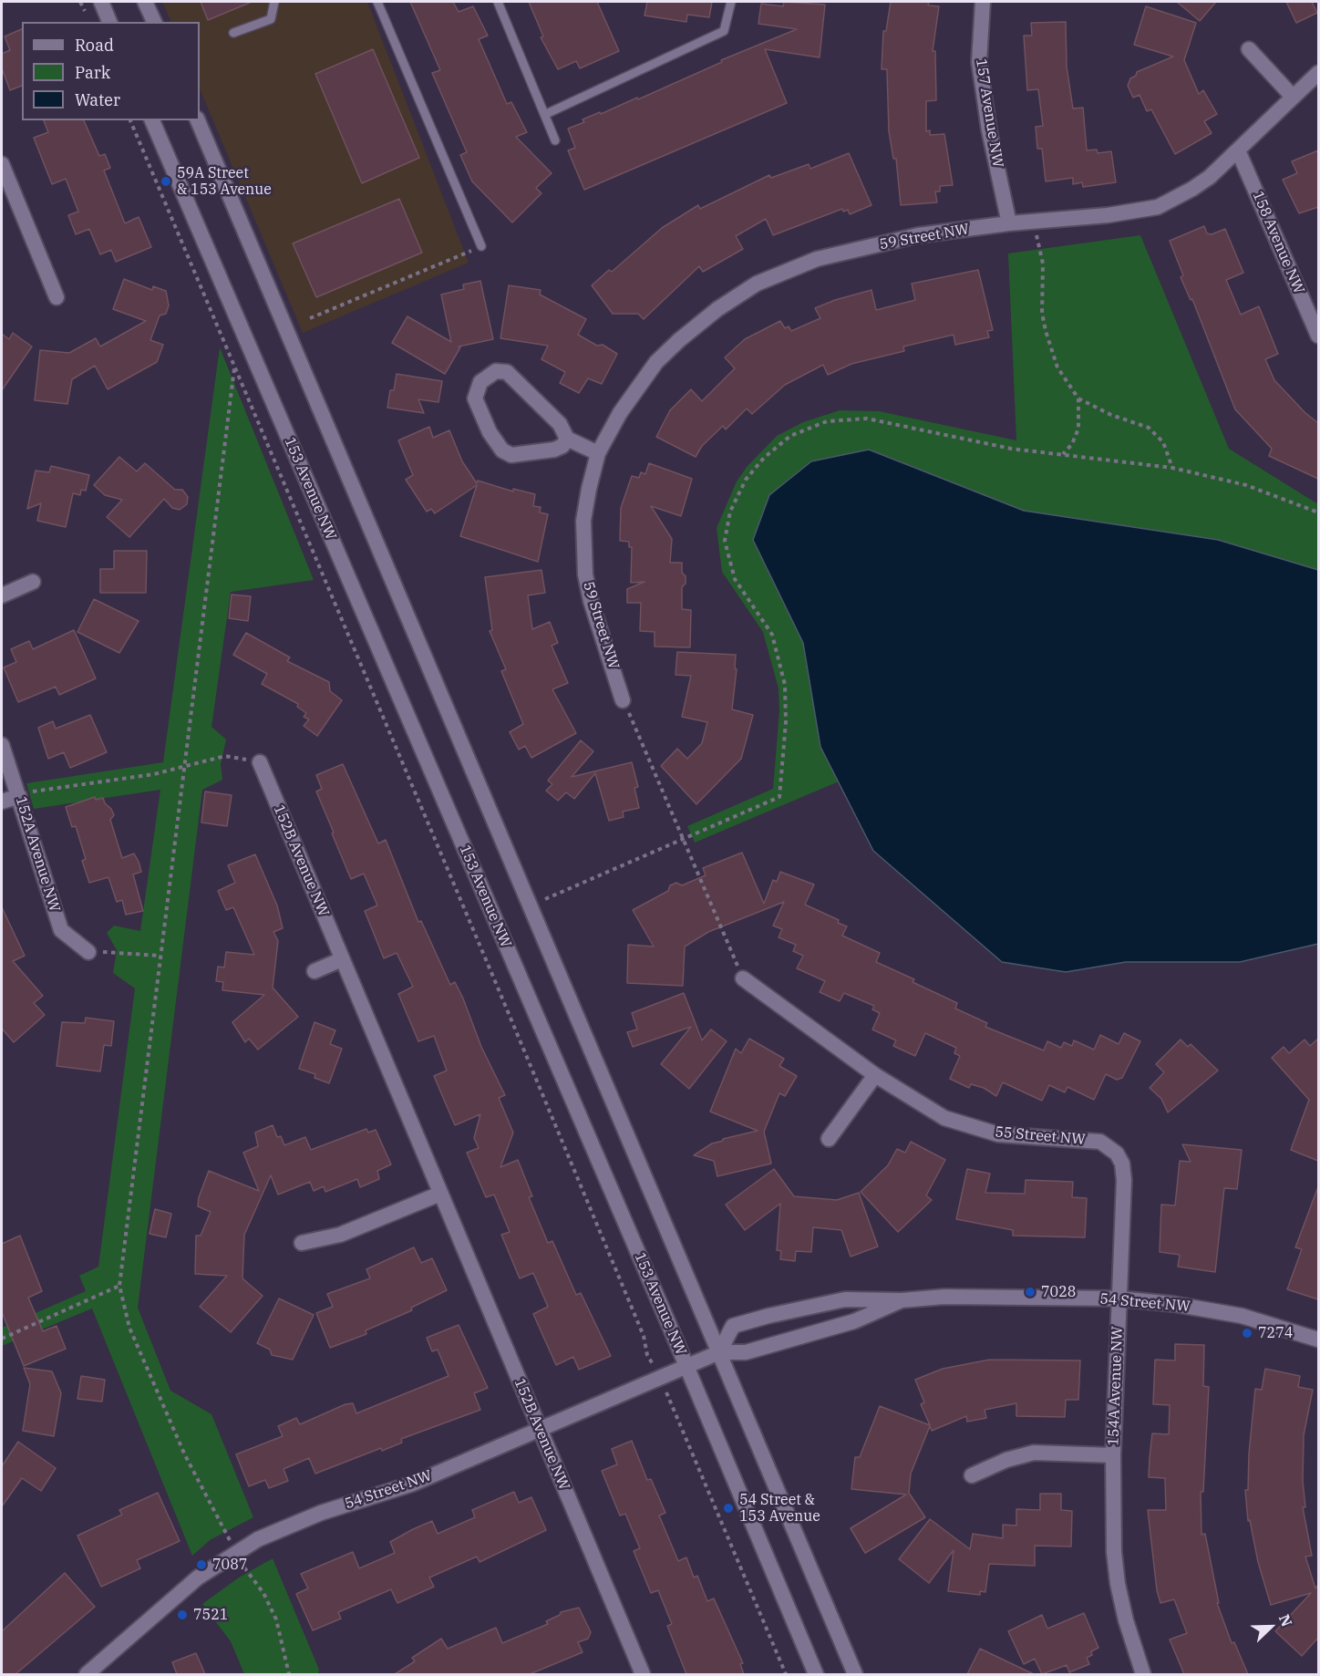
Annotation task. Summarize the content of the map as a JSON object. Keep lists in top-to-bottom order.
{
  "streets": {
    "street": [
      "157 Avenue NW",
      "59 Street NW",
      "158 Avenue NW",
      "153 Avenue NW",
      "152A Avenue NW",
      "152B Avenue NW",
      "55 Street NW",
      "54 Street NW",
      "154A Avenue NW"
    ]
  },
  "crossings": [
    ["157 Avenue NW", "59 Street NW"],
    ["59 Street NW", "158 Avenue NW"],
    ["153 Avenue NW", "54 Street NW"],
    ["152B Avenue NW", "54 Street NW"],
    ["55 Street NW", "154A Avenue NW"],
    ["54 Street NW", "154A Avenue NW"]
  ],
  "places": [
    "59A Street & 153 Avenue",
    "7028",
    "7274",
    "54 Street & 153 Avenue",
    "7087",
    "7521"
  ],
  "legend": ["Road", "Park", "Water"],
  "north": "top right"
}
